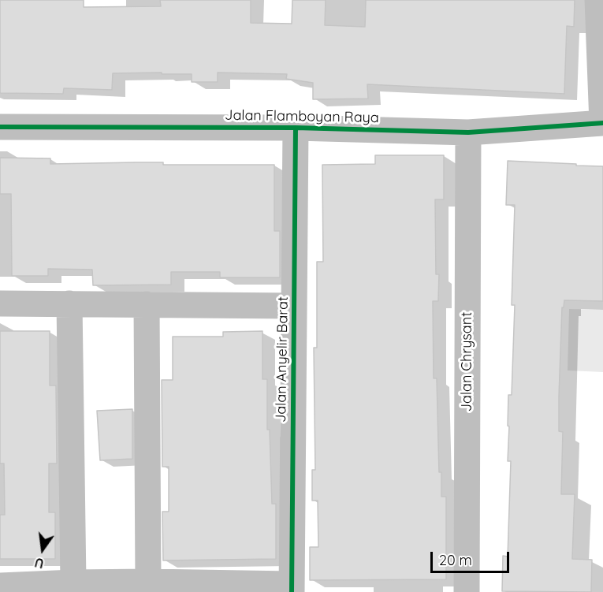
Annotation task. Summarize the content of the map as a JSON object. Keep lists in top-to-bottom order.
{
  "streets": {
    "street": ["Jalan Flamboyan Raya", "Jalan Anyelir Barat", "Jalan Chrysant"]
  },
  "crossings": [
    ["Jalan Flamboyan Raya", "Jalan Anyelir Barat"],
    ["Jalan Flamboyan Raya", "Jalan Chrysant"]
  ],
  "scale_bar": "20 m",
  "north": "bottom"
}
